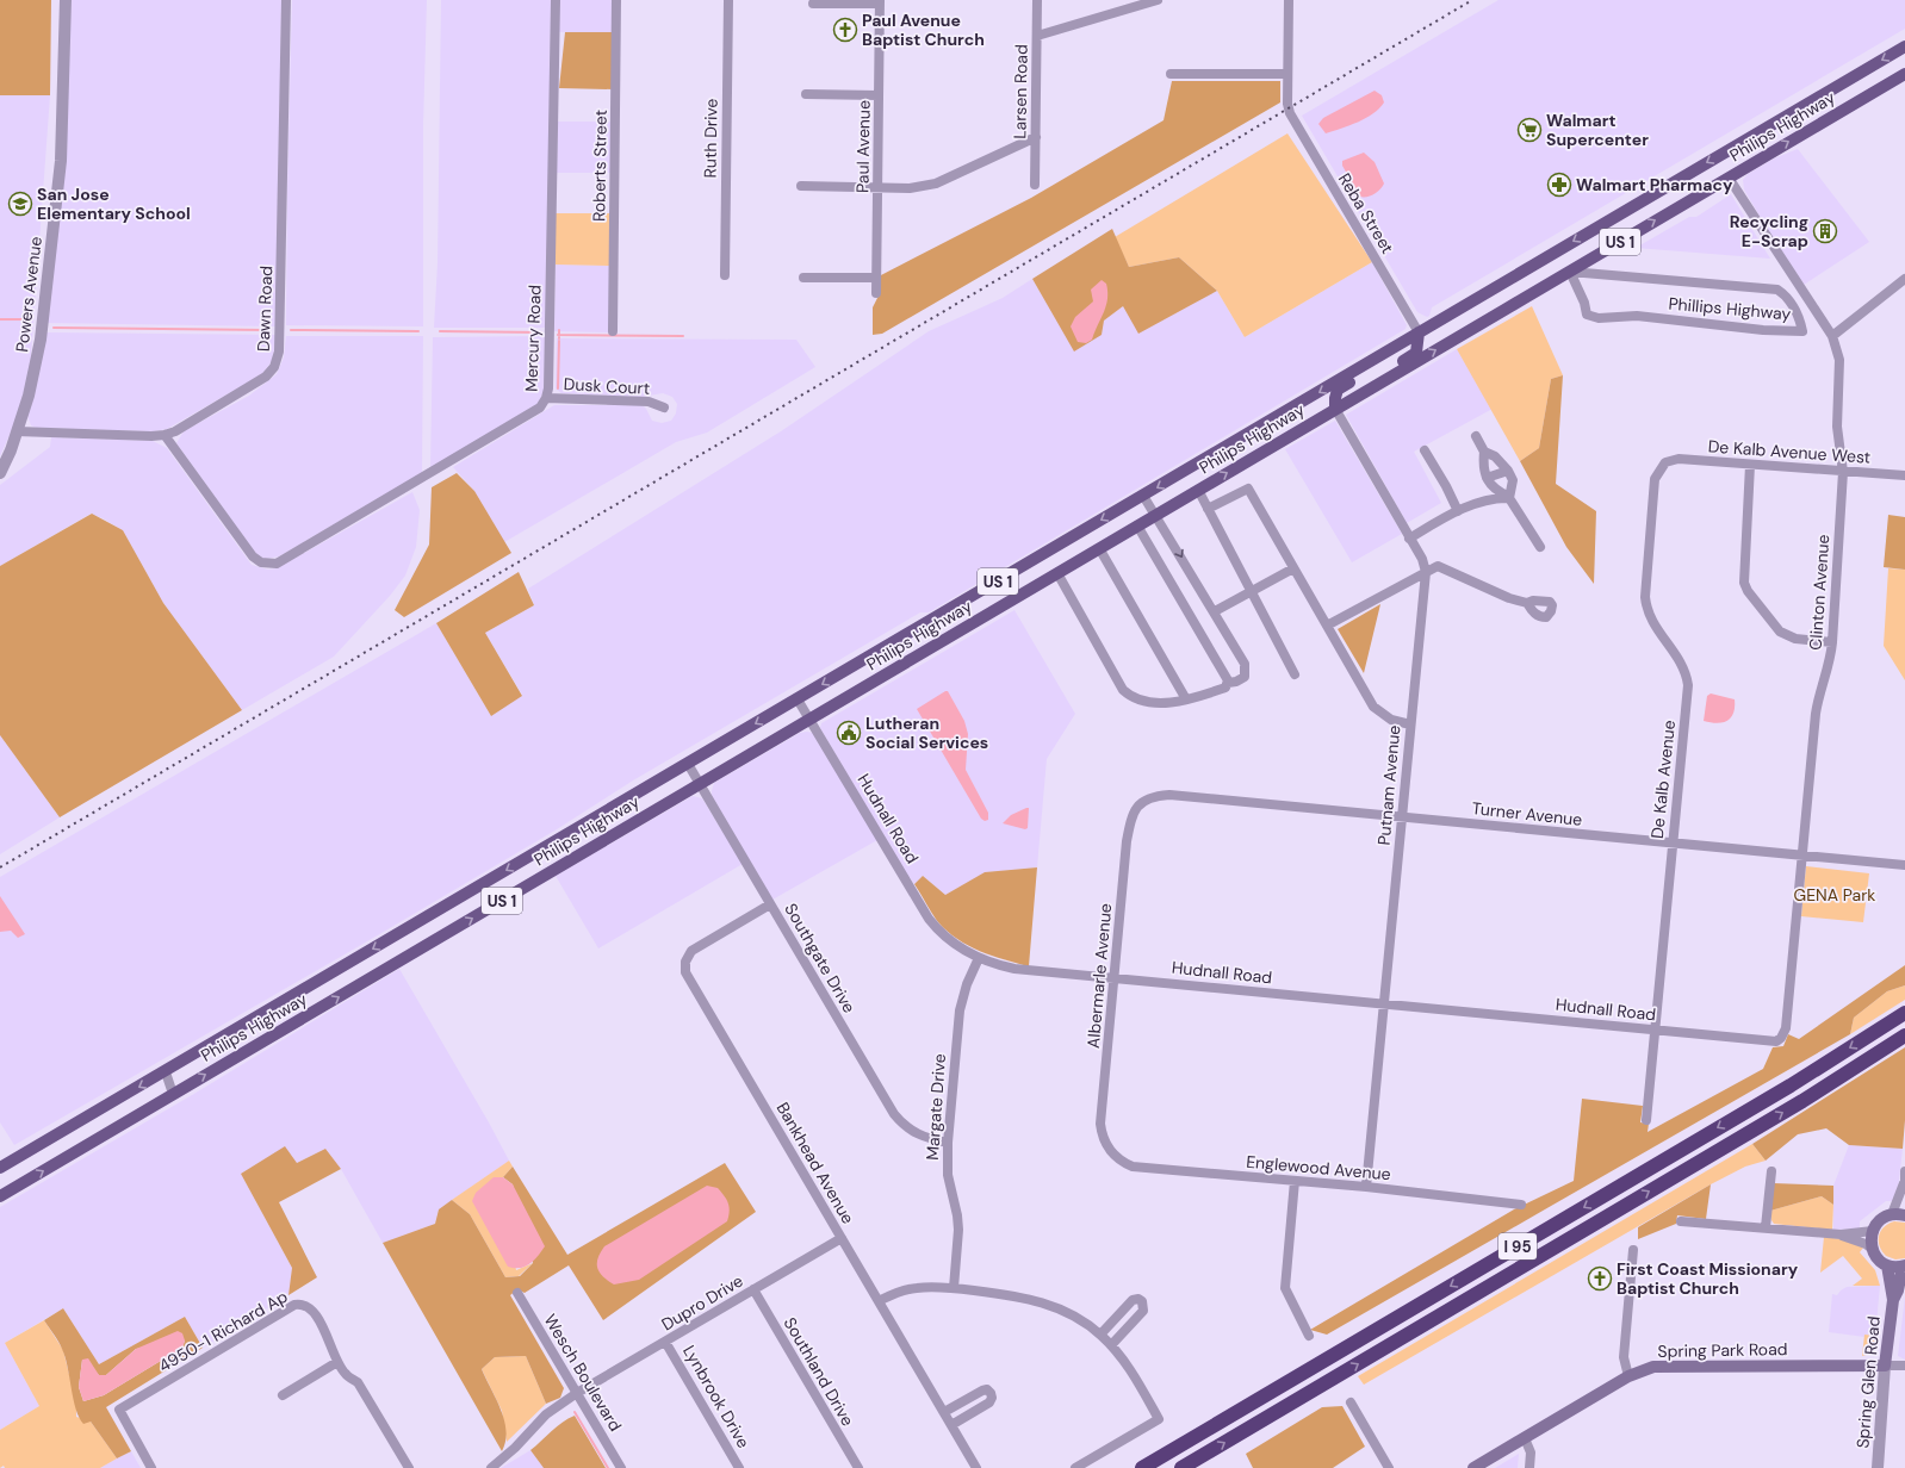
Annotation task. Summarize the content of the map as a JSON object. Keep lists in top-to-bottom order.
{
  "streets": {
    "highway": ["I 95"],
    "main road": [
      "Philips Highway",
      "US 1",
      "Spring Park Road",
      "Spring Glen Road"
    ],
    "street": [
      "Larsen Road",
      "Ruth Drive",
      "Paul Avenue",
      "Roberts Street",
      "Reba Street",
      "Powers Avenue",
      "Dawn Road",
      "Phillips Highway",
      "Mercury Road",
      "Dusk Court",
      "De Kalb Avenue West",
      "Clinton Avenue",
      "De Kalb Avenue",
      "Putnam Avenue",
      "Turner Avenue",
      "Hudnall Road",
      "Southgate Drive",
      "Albermarle Avenue",
      "Margate Drive",
      "Bankhead Avenue",
      "Englewood Avenue",
      "Dupro Drive",
      "4950-1 Richard Ap",
      "Southland Drive",
      "Wesch Boulevard",
      "Lynbrook Drive"
    ]
  },
  "crossings": [
    ["Philips Highway", "Reba Street"],
    ["Philips Highway", "Phillips Highway"],
    ["Philips Highway", "Clinton Avenue"],
    ["Philips Highway", "Hudnall Road"],
    ["Philips Highway", "Southgate Drive"],
    ["Powers Avenue", "Dawn Road"],
    ["Dawn Road", "Mercury Road"],
    ["Mercury Road", "Dusk Court"],
    ["De Kalb Avenue West", "Clinton Avenue"],
    ["De Kalb Avenue West", "De Kalb Avenue"],
    ["Clinton Avenue", "Turner Avenue"],
    ["Clinton Avenue", "Hudnall Road"],
    ["De Kalb Avenue", "Turner Avenue"],
    ["De Kalb Avenue", "Hudnall Road"],
    ["Putnam Avenue", "Turner Avenue"],
    ["Putnam Avenue", "Hudnall Road"],
    ["Putnam Avenue", "Englewood Avenue"],
    ["Turner Avenue", "Albermarle Avenue"],
    ["Hudnall Road", "Albermarle Avenue"],
    ["Hudnall Road", "Margate Drive"],
    ["Southgate Drive", "Margate Drive"],
    ["Southgate Drive", "Bankhead Avenue"],
    ["Albermarle Avenue", "Englewood Avenue"],
    ["Bankhead Avenue", "Dupro Drive"],
    ["Dupro Drive", "Southland Drive"],
    ["Dupro Drive", "Wesch Boulevard"],
    ["Dupro Drive", "Lynbrook Drive"],
    ["Spring Park Road", "Spring Glen Road"]
  ],
  "parks": ["GENA Park"],
  "places": {
    "church": ["Paul Avenue Baptist Church", "First Coast Missionary Baptist Church"],
    "supermarket": ["Walmart Supercenter"],
    "pharmacy": ["Walmart Pharmacy"],
    "school or university": ["San Jose Elementary School"],
    "building": ["Recycling E-Scrap"],
    "public building": ["Lutheran Social Services"]
  }
}
